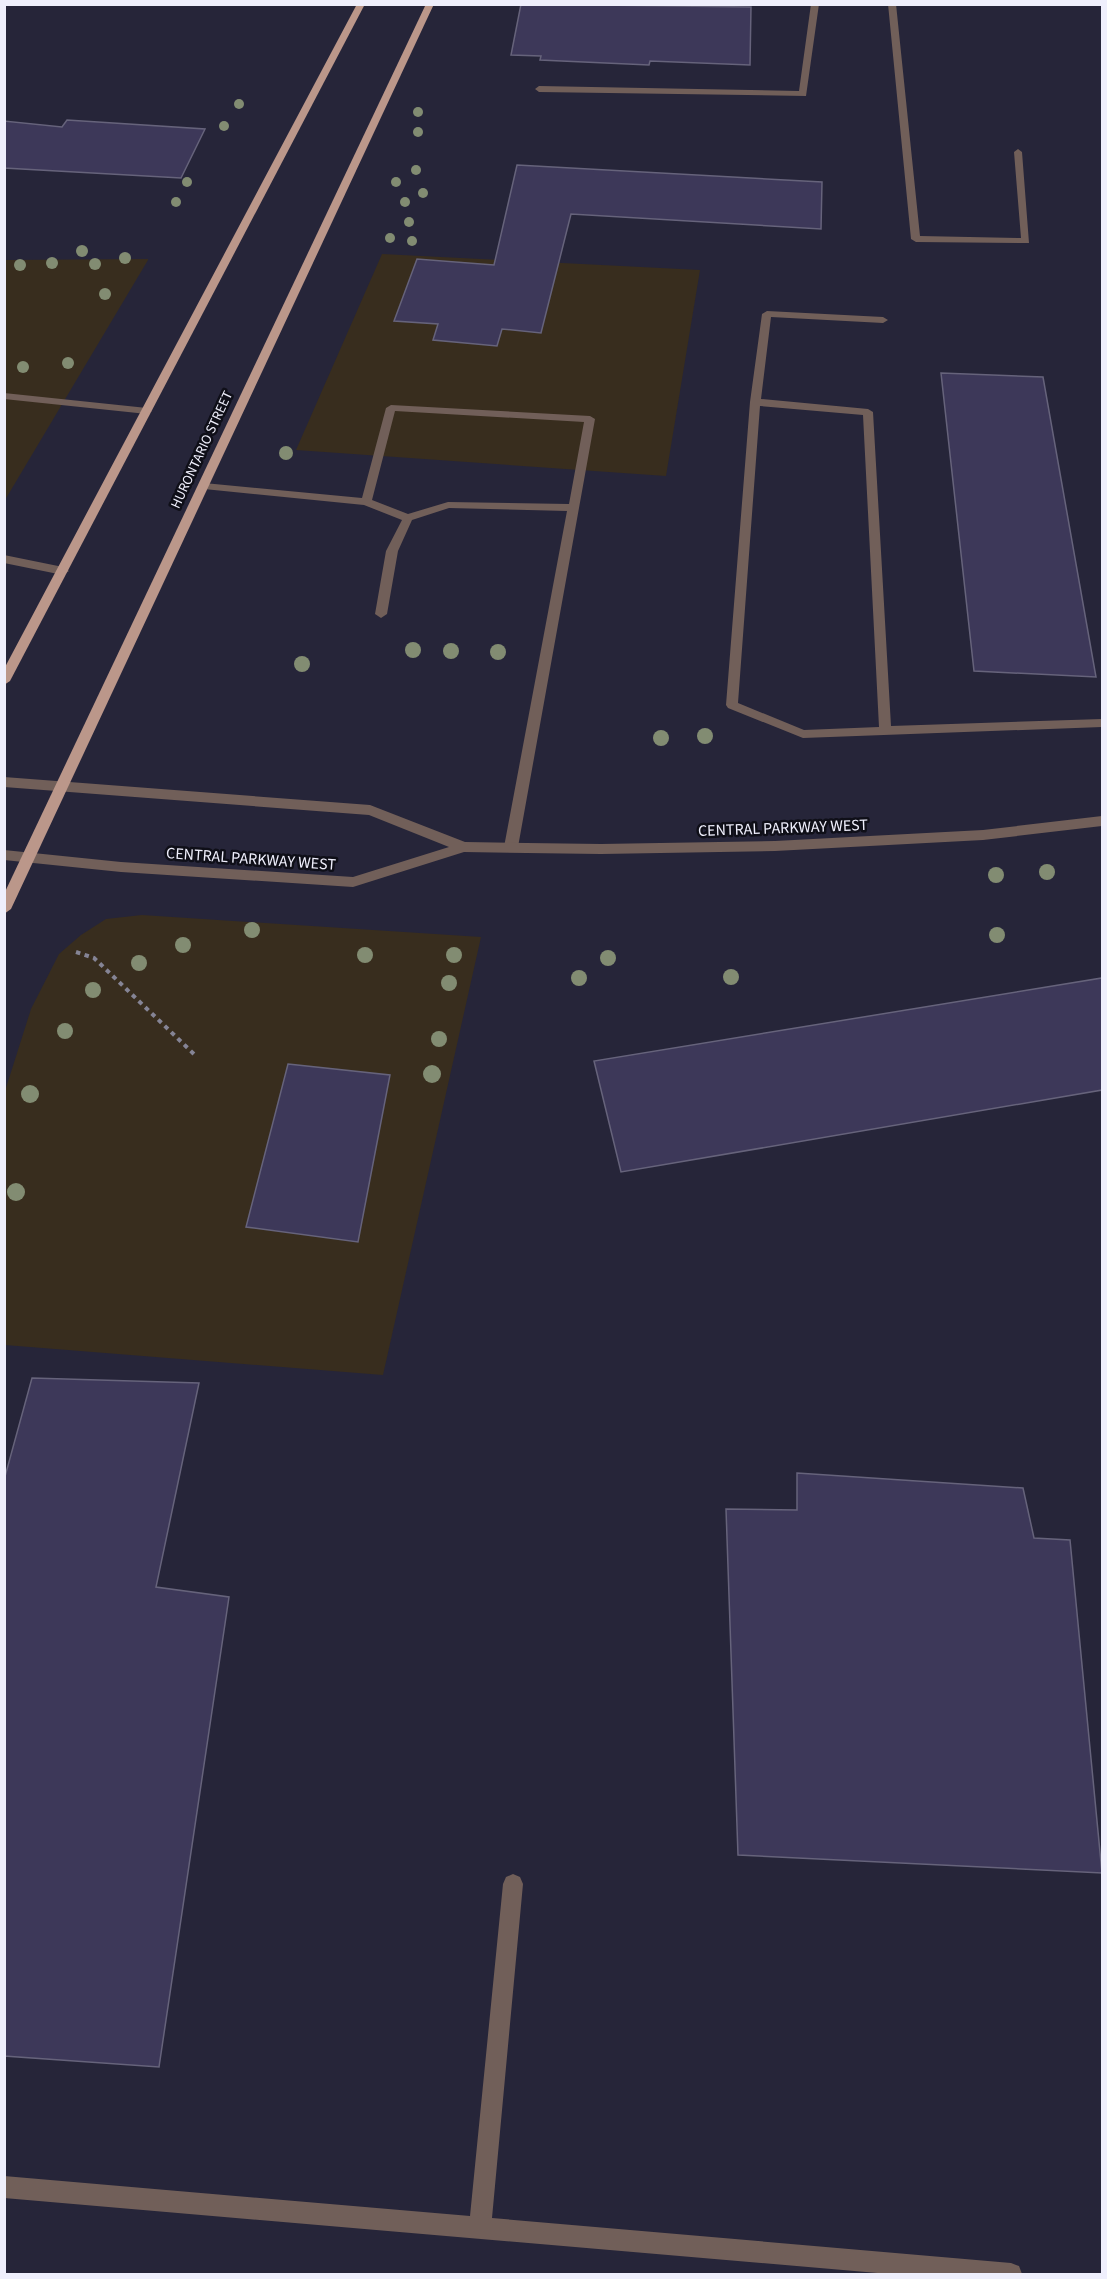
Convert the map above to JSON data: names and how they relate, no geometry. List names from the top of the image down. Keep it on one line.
{"streets":{"main road":["HURONTARIO STREET"],"street":["CENTRAL PARKWAY WEST"]},"crossings":[["HURONTARIO STREET","CENTRAL PARKWAY WEST"]]}
